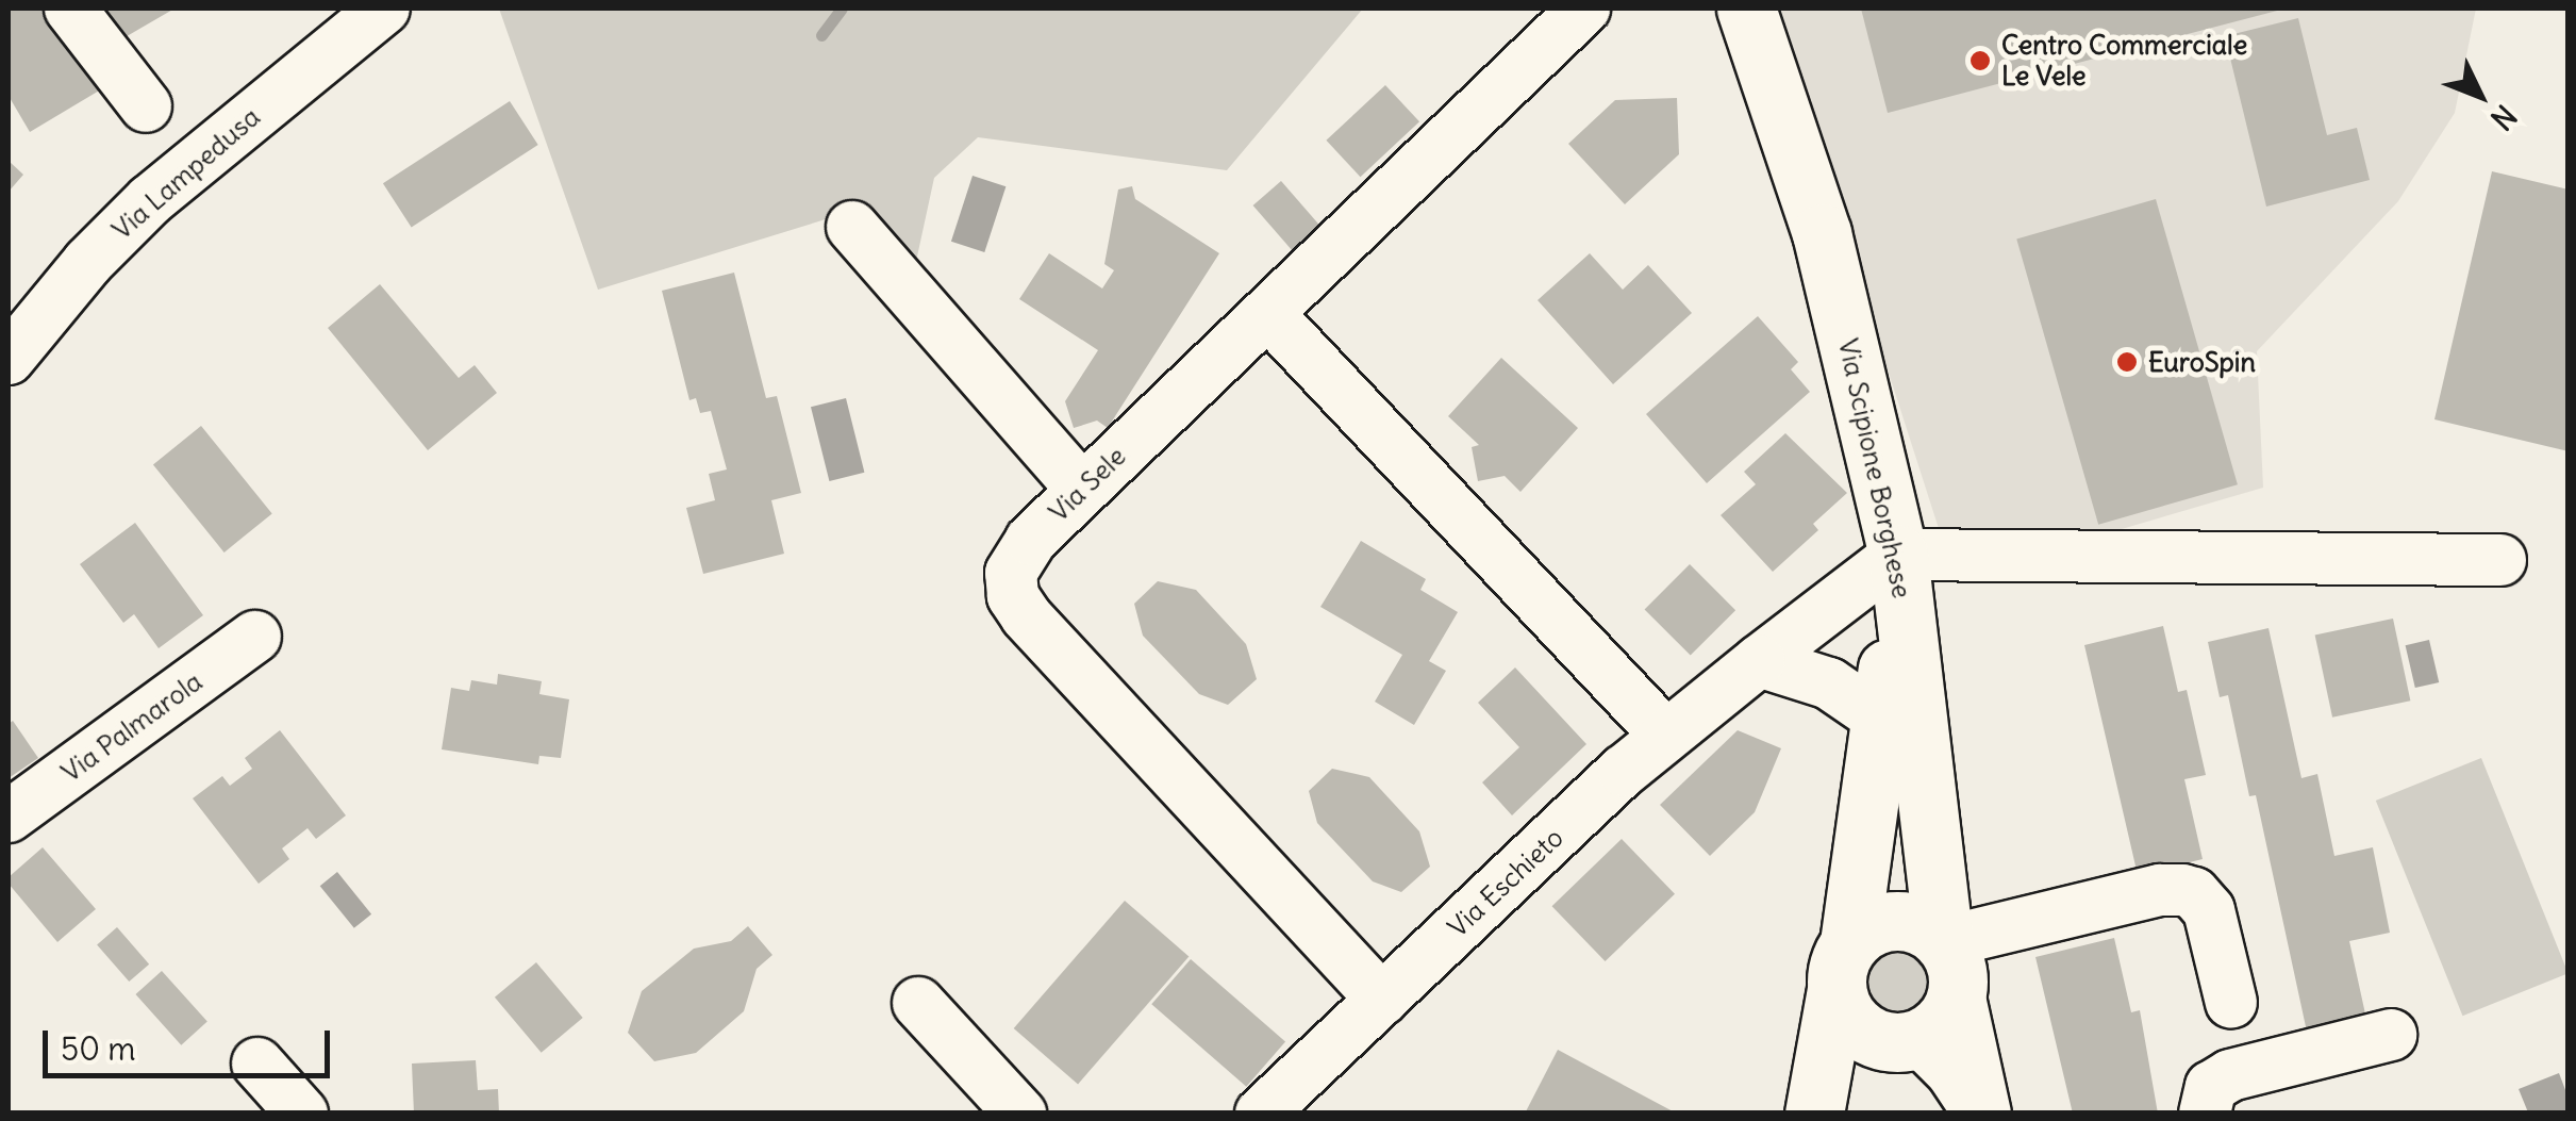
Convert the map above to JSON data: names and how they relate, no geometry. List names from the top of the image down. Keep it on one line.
{"streets":{"main road":["Via Scipione Borghese"],"street":["Via Lampedusa","Via Sele","Via Palmarola","Via Eschieto"]},"crossings":[["Via Scipione Borghese","Via Eschieto"],["Via Sele","Via Eschieto"]],"places":["Centro Commerciale Le Vele","EuroSpin"],"scale_bar":"50 m","north":"bottom right"}
